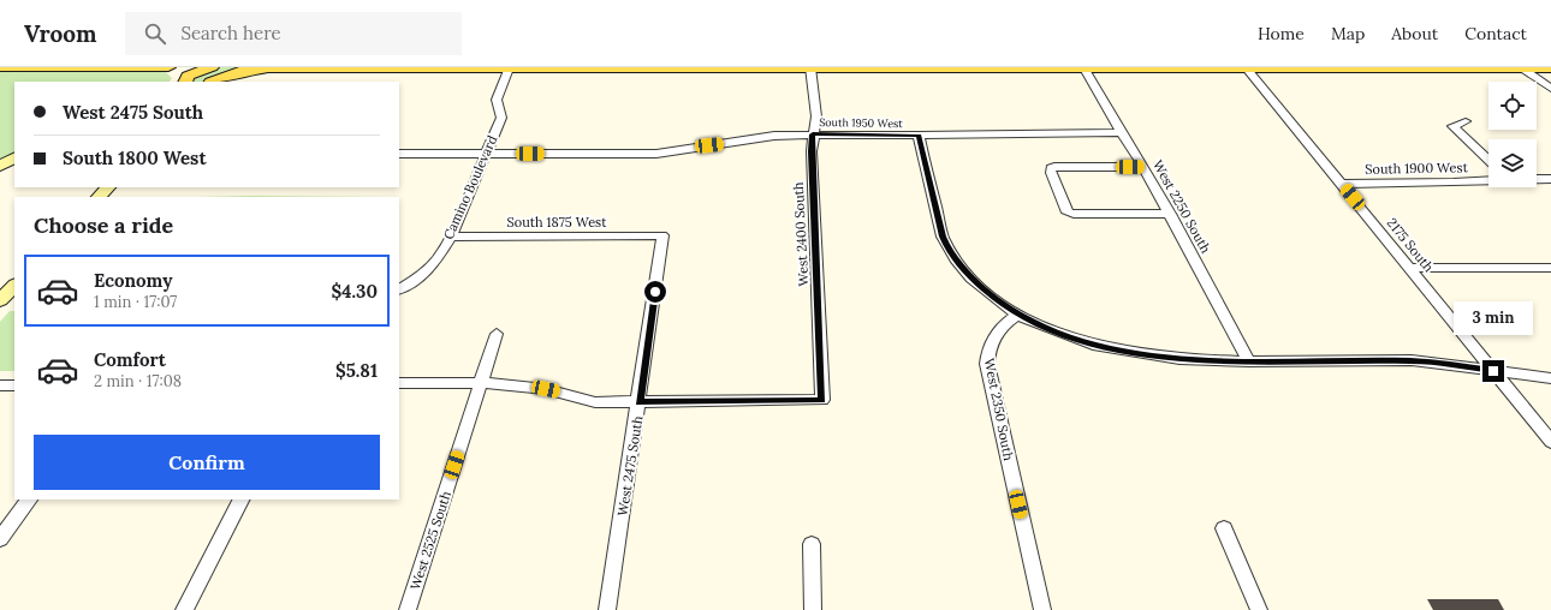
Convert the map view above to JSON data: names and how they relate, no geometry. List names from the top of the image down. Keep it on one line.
{"streets":{"street":["South 1950 West","South 1900 West","Camino Boulevard","West 2250 South","South 1875 West","West 2400 South","2175 South","West 2350 South","West 2475 South","West 2525 South"]},"crossings":[["South 1950 West","Camino Boulevard"],["South 1950 West","West 2250 South"],["South 1950 West","West 2400 South"],["South 1900 West","2175 South"],["Camino Boulevard","South 1875 West"],["South 1875 West","West 2475 South"],["West 2400 South","West 2475 South"]],"page":{"header":"Vroom","search":"Search here","nav":["Home","Map","About","Contact"],"banner":["West 2475 South","South 1800 West"],"heading":"Choose a ride","list":[{"name":"Economy","note":"1 min · 17:07","value":"$4.30"},{"name":"Comfort","note":"2 min · 17:08","value":"$5.81"}],"bubble":"3 min","buttons":"Confirm"}}
